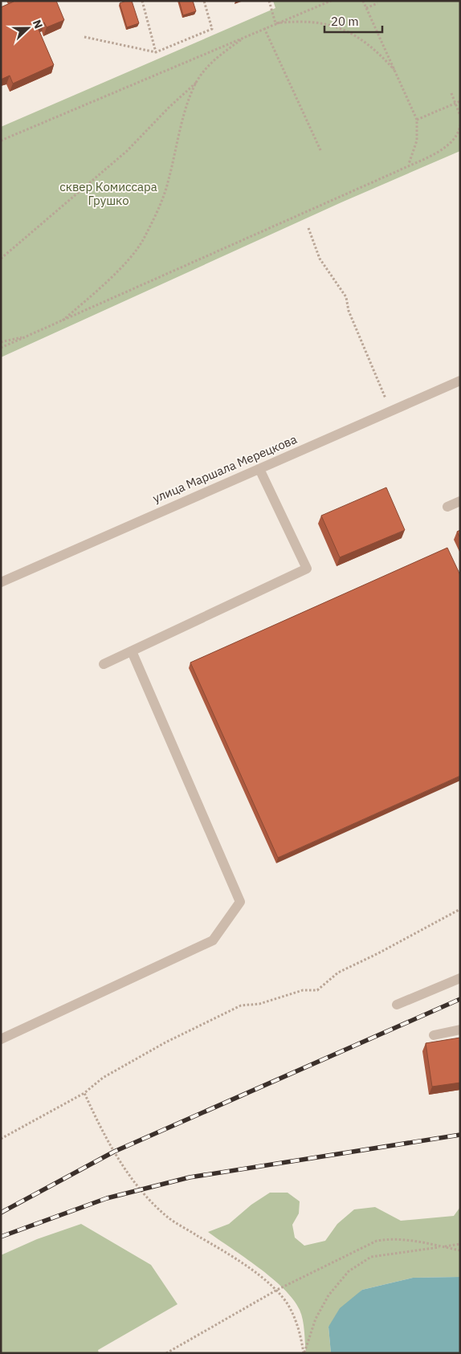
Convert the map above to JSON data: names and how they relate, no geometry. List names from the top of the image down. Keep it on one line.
{"streets":{"street":["улица Маршала Мерецкова"]},"parks":["сквер Комиссара Грушко"],"scale_bar":"20 m","north":"right"}
